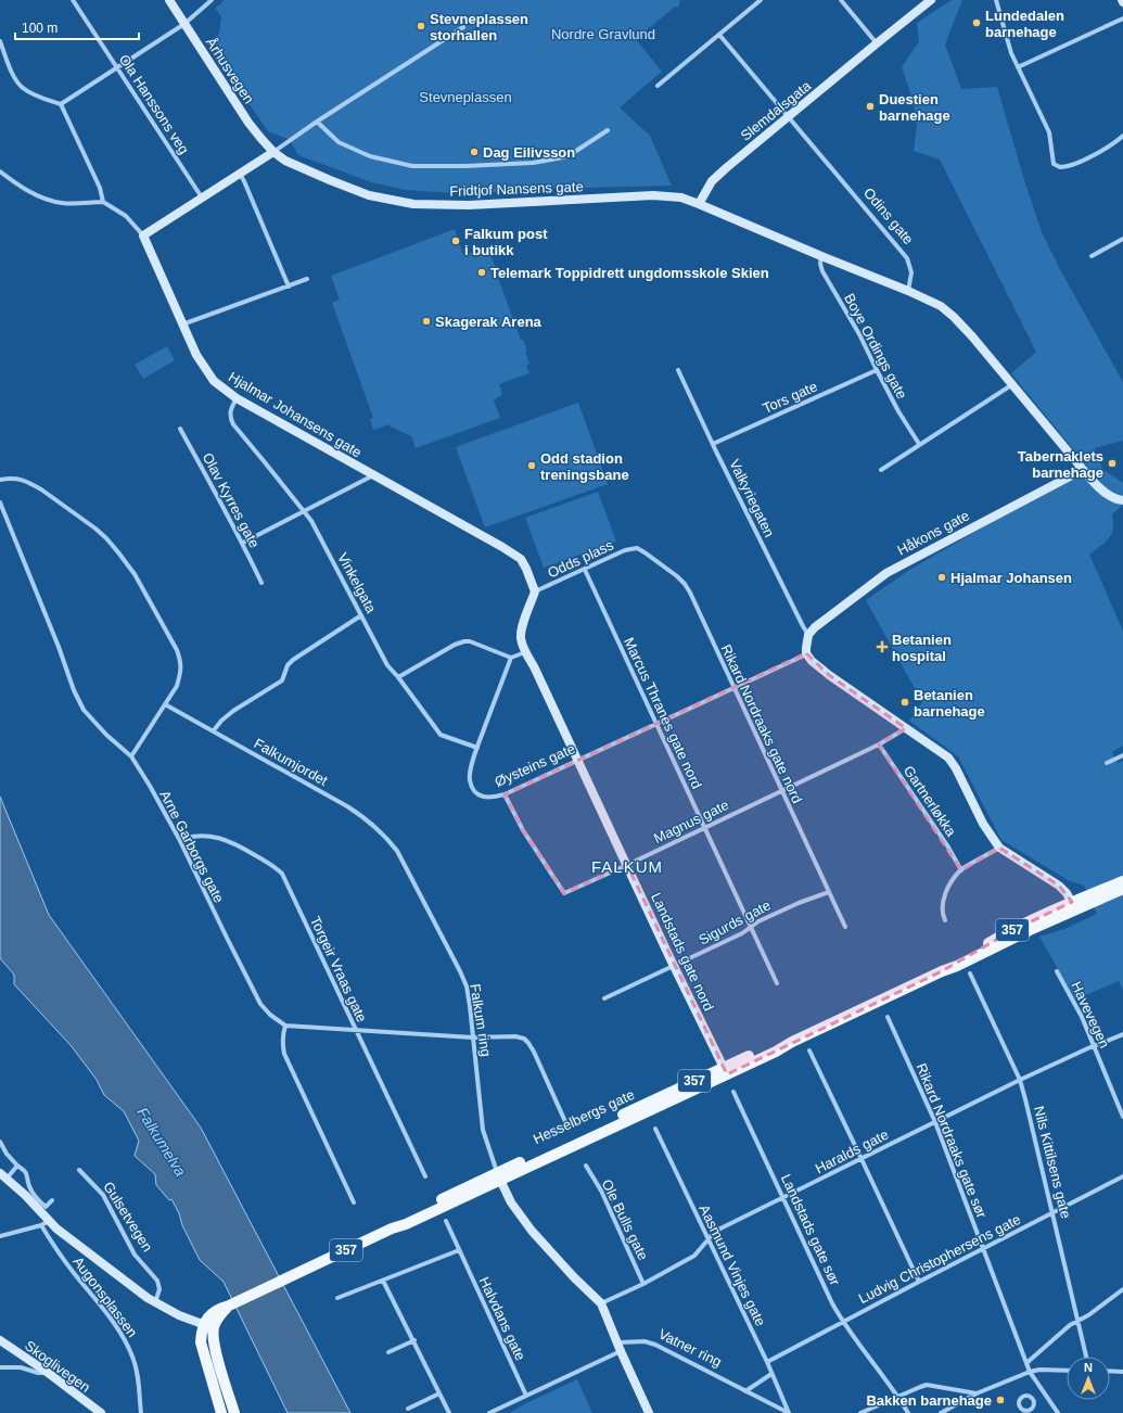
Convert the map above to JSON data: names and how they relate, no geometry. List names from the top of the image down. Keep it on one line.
{"streets":{"main road":["357","Hesselbergs gate"],"street":["Århusvegen","Ola Hanssons veg","Slemdalsgata","Fridtjof Nansens gate","Odins gate","Boye Ordings gate","Tors gate","Hjalmar Johansens gate","Valkyriegaten","Olav Kyrres gate","Håkons gate","Odds plass","Vinkelgata","Marcus Thranes gate nord","Rikard Nordraaks gate nord","Falkumjordet","Øysteins gate","Gartnerløkka","Magnus gate","Arne Garborgs gate","Sigurds gate","Landstads gate nord","Torgeir Vraas gate","Havevegen","Falkum ring","Rikard Nordraaks gate sør","Haralds gate","Nils Kittilsens gate","Gulsetvegen","Ole Bulls gate","Landstads gate sør","Ludvig Christophersens gate","Aasmund Vinjes gate","Augonsplassen","Halvdans gate","Vatner ring","Skoglivegen"]},"crossings":[["Århusvegen","Fridtjof Nansens gate"],["Slemdalsgata","Fridtjof Nansens gate"],["Slemdalsgata","Odins gate"],["Fridtjof Nansens gate","Odins gate"],["Fridtjof Nansens gate","Boye Ordings gate"],["Boye Ordings gate","Tors gate"],["Tors gate","Valkyriegaten"],["Hjalmar Johansens gate","Odds plass"],["Hjalmar Johansens gate","Vinkelgata"],["Valkyriegaten","Håkons gate"],["Odds plass","Marcus Thranes gate nord"],["Odds plass","Rikard Nordraaks gate nord"],["Vinkelgata","Øysteins gate"],["Marcus Thranes gate nord","Øysteins gate"],["Marcus Thranes gate nord","Magnus gate"],["Marcus Thranes gate nord","Sigurds gate"],["Rikard Nordraaks gate nord","Øysteins gate"],["Rikard Nordraaks gate nord","Magnus gate"],["Rikard Nordraaks gate nord","Sigurds gate"],["Falkumjordet","Falkum ring"],["Øysteins gate","Magnus gate"],["Øysteins gate","Landstads gate nord"],["Gartnerløkka","Magnus gate"],["Magnus gate","Landstads gate nord"],["Arne Garborgs gate","Torgeir Vraas gate"],["Sigurds gate","Landstads gate nord"],["Landstads gate nord","Hesselbergs gate"],["Havevegen","Haralds gate"],["Falkum ring","Hesselbergs gate"],["Rikard Nordraaks gate sør","Haralds gate"],["Rikard Nordraaks gate sør","Ludvig Christophersens gate"],["Haralds gate","Nils Kittilsens gate"],["Haralds gate","Ole Bulls gate"],["Haralds gate","Landstads gate sør"],["Haralds gate","Aasmund Vinjes gate"],["Nils Kittilsens gate","Ludvig Christophersens gate"],["Landstads gate sør","Ludvig Christophersens gate"],["Ludvig Christophersens gate","Aasmund Vinjes gate"],["Aasmund Vinjes gate","Vatner ring"]],"districts":["FALKUM"],"water":["Falkumelva"],"parks":["Nordre Gravlund","Stevneplassen"],"places":{"other":["Lundedalen barnehage","Stevneplassen storhallen","Duestien barnehage","Dag Eilivsson","Falkum post i butikk","Telemark Toppidrett ungdomsskole Skien","Skagerak Arena","Tabernaklets barnehage","Odd stadion treningsbane","Hjalmar Johansen","Betanien barnehage","Bakken barnehage"],"health":["Betanien hospital"]},"scale_bar":"100 m","north":"top"}
